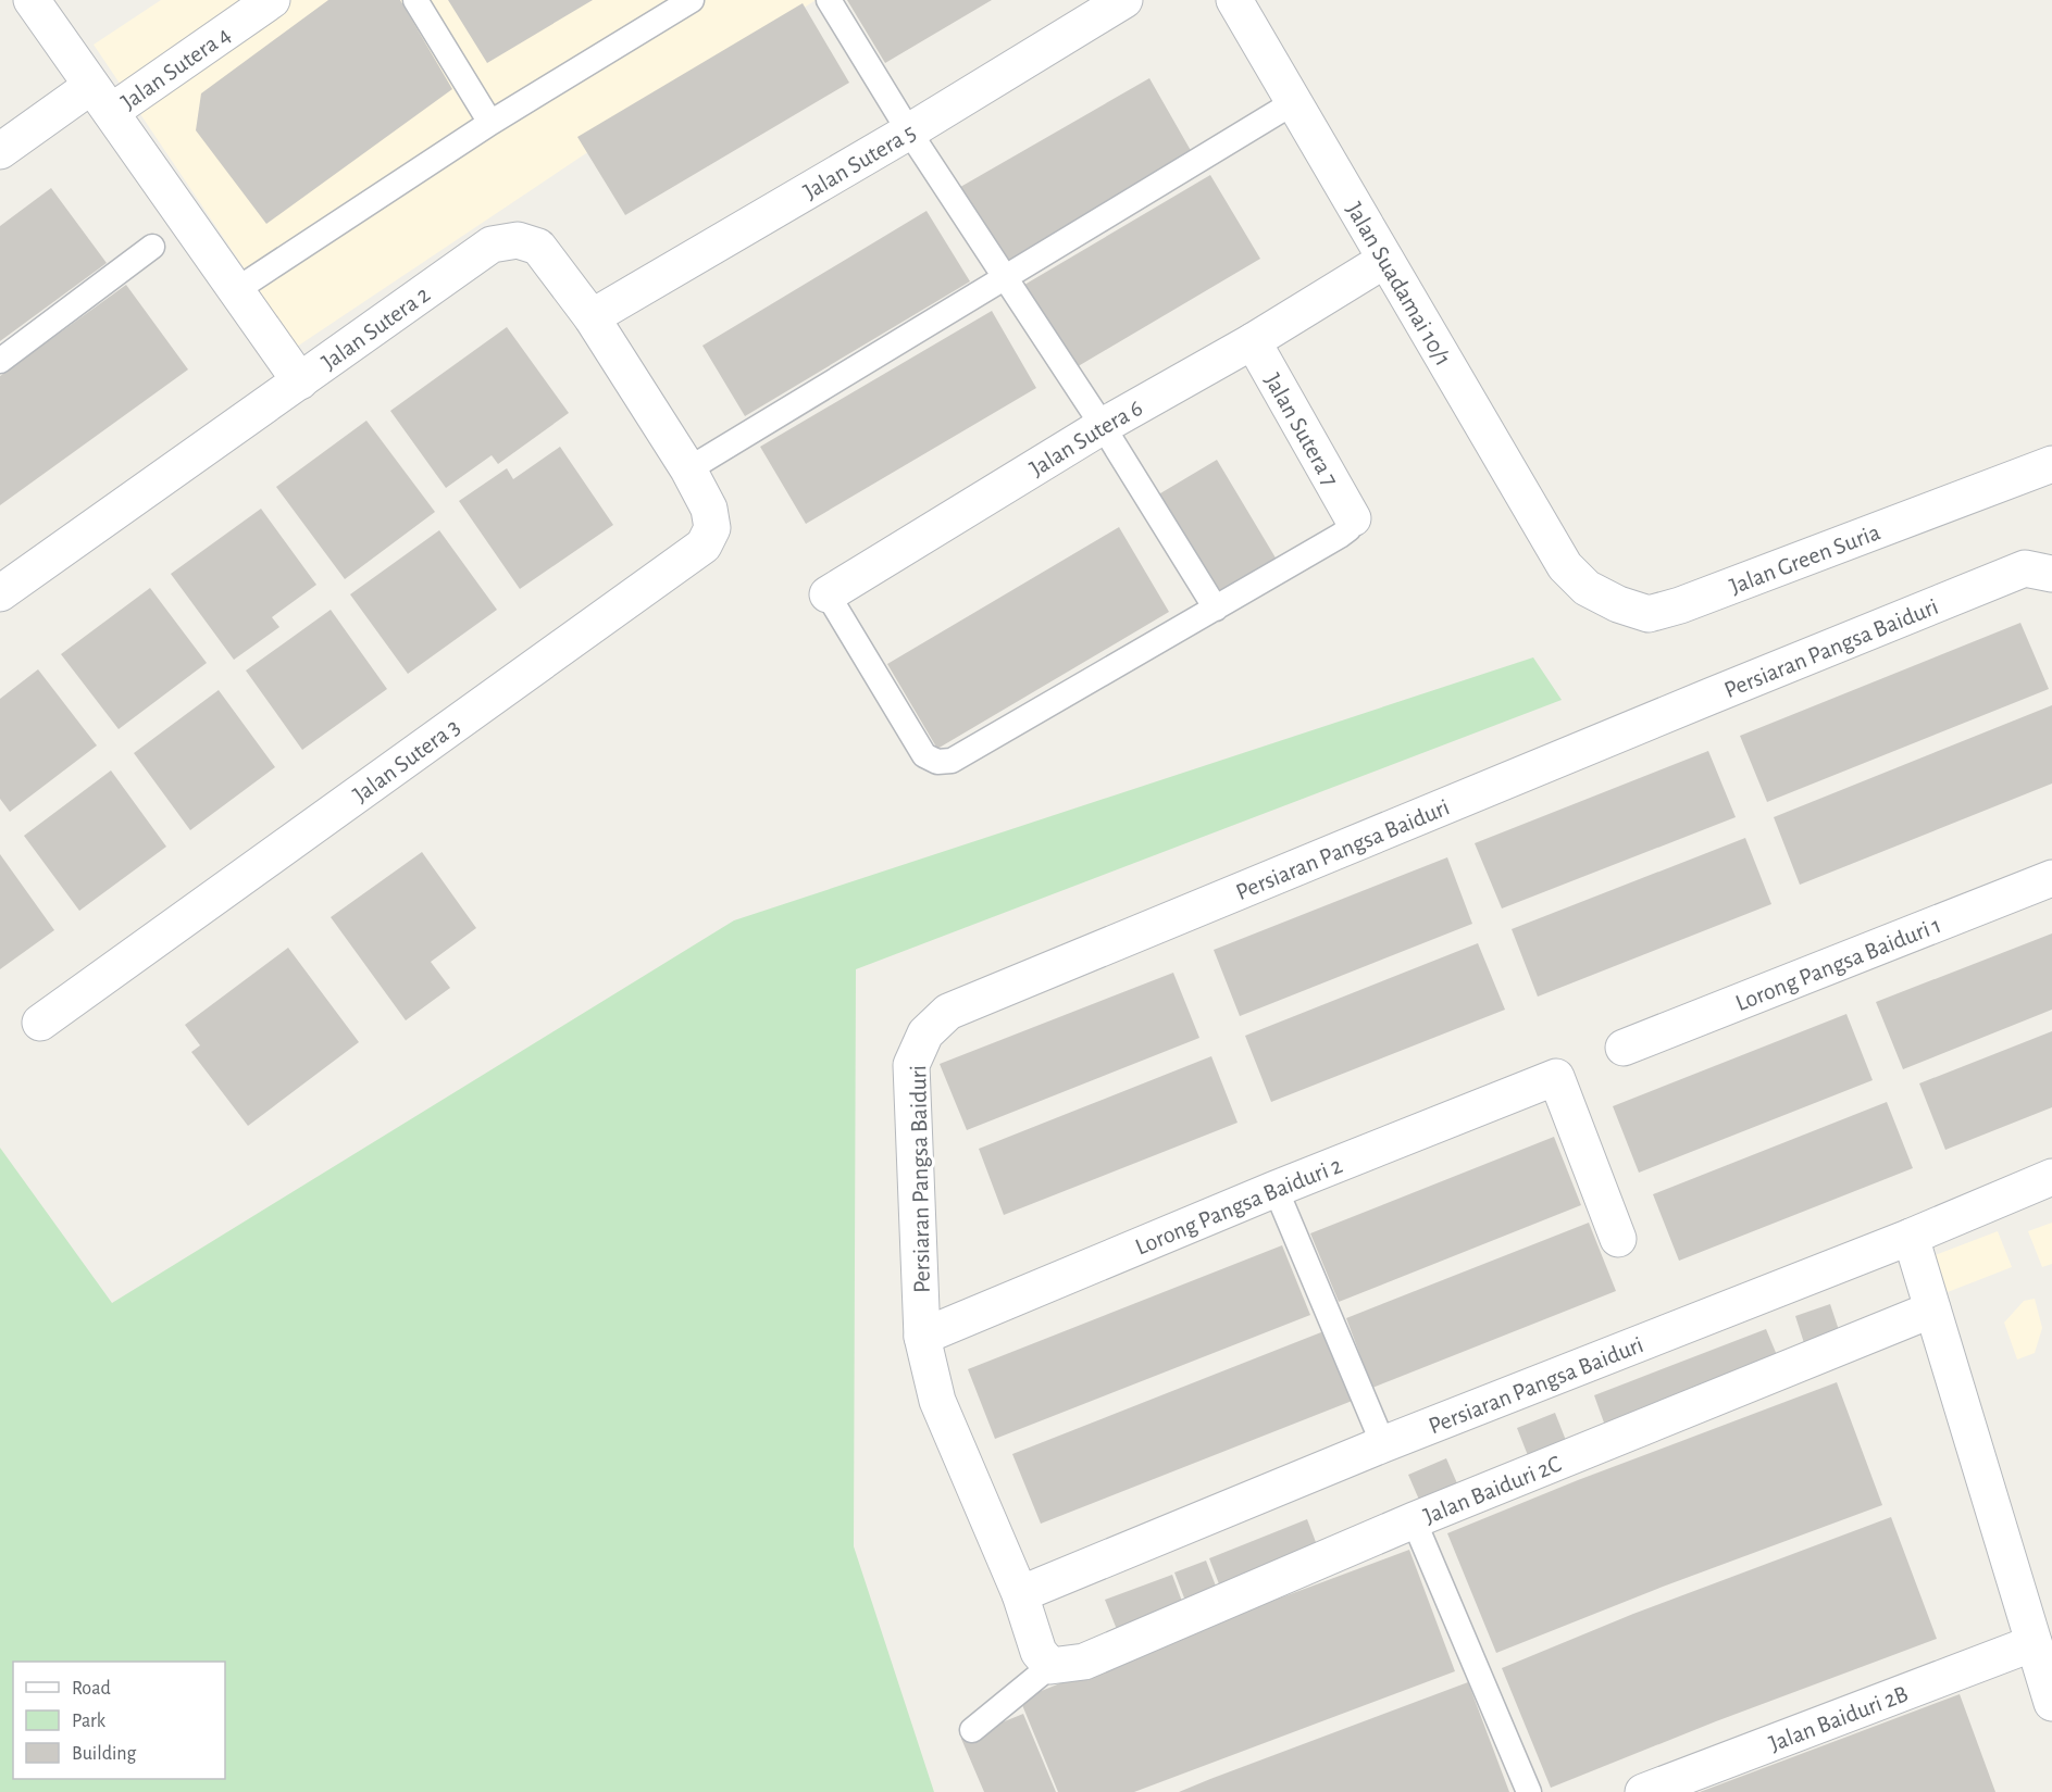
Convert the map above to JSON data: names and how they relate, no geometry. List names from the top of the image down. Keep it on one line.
{"streets":{"street":["Jalan Sutera 4","Jalan Sutera 5","Jalan Suadamai 10/1","Jalan Sutera 2","Jalan Sutera 7","Jalan Sutera 6","Jalan Green Suria","Persiaran Pangsa Baiduri","Jalan Sutera 3","Lorong Pangsa Baiduri 1","Lorong Pangsa Baiduri 2","Jalan Baiduri 2C","Jalan Baiduri 2B"]},"crossings":[["Jalan Sutera 5","Jalan Sutera 2"],["Jalan Suadamai 10/1","Jalan Sutera 6"],["Jalan Suadamai 10/1","Jalan Green Suria"],["Jalan Sutera 2","Jalan Sutera 3"],["Jalan Sutera 7","Jalan Sutera 6"],["Persiaran Pangsa Baiduri","Lorong Pangsa Baiduri 2"],["Persiaran Pangsa Baiduri","Jalan Baiduri 2C"]],"legend":["Road","Park","Building"]}
